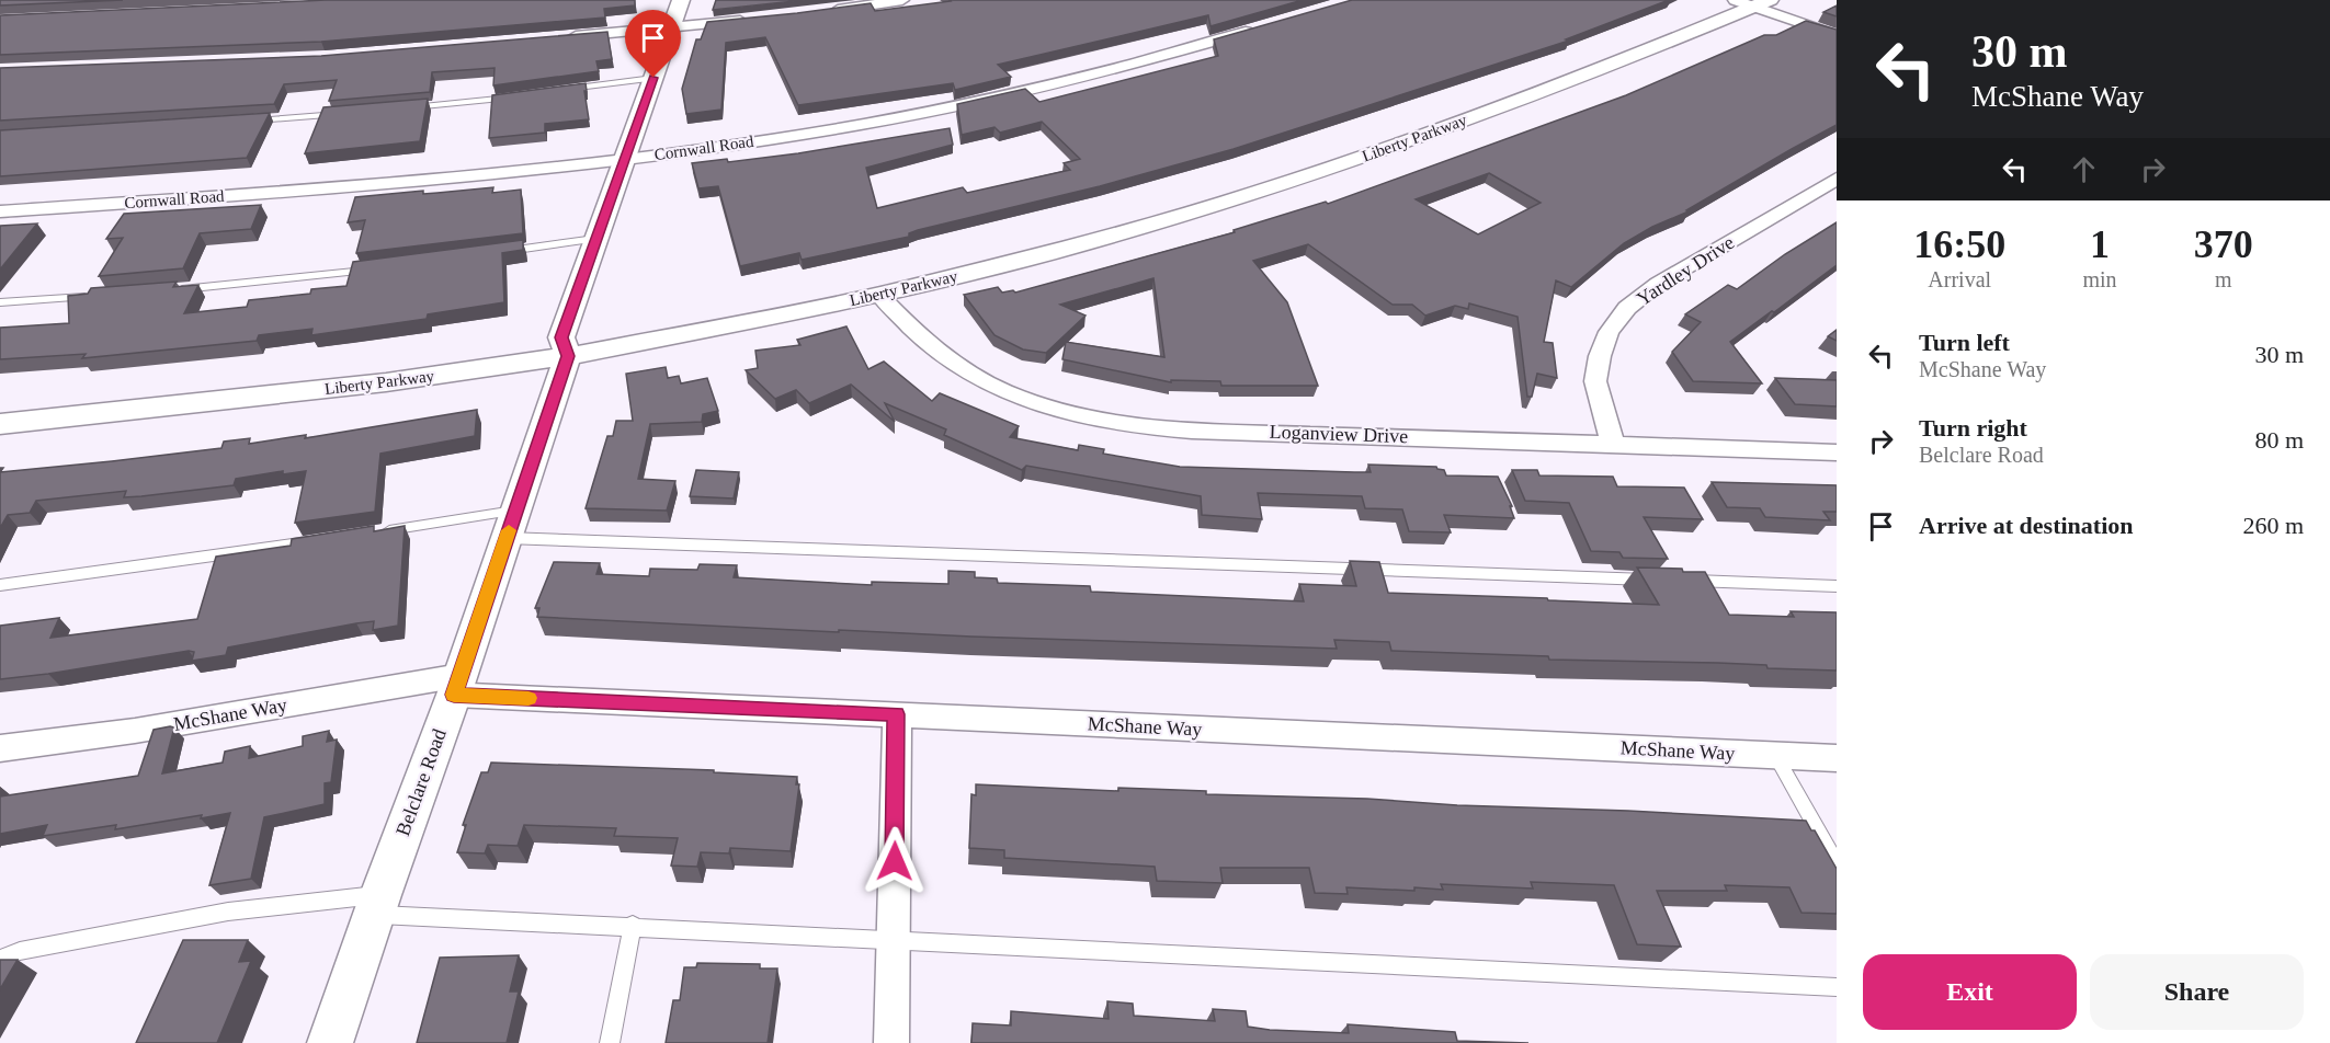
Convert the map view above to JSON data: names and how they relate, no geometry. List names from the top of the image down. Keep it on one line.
{"streets":{"street":["Liberty Parkway","Cornwall Road","Yardley Drive","Loganview Drive","McShane Way","Belclare Road"]},"crossings":[["Liberty Parkway","Loganview Drive"],["Liberty Parkway","Belclare Road"],["Cornwall Road","Belclare Road"],["Yardley Drive","Loganview Drive"],["McShane Way","Belclare Road"]],"page":{"turn":["30 m","McShane Way"],"eta":["16:50","Arrival","1","min","370","m"],"list":[{"name":"Turn left","note":"McShane Way","value":"30 m"},{"name":"Turn right","note":"Belclare Road","value":"80 m"},{"name":"Arrive at destination","value":"260 m"}],"buttons":["Exit","Share"]}}
